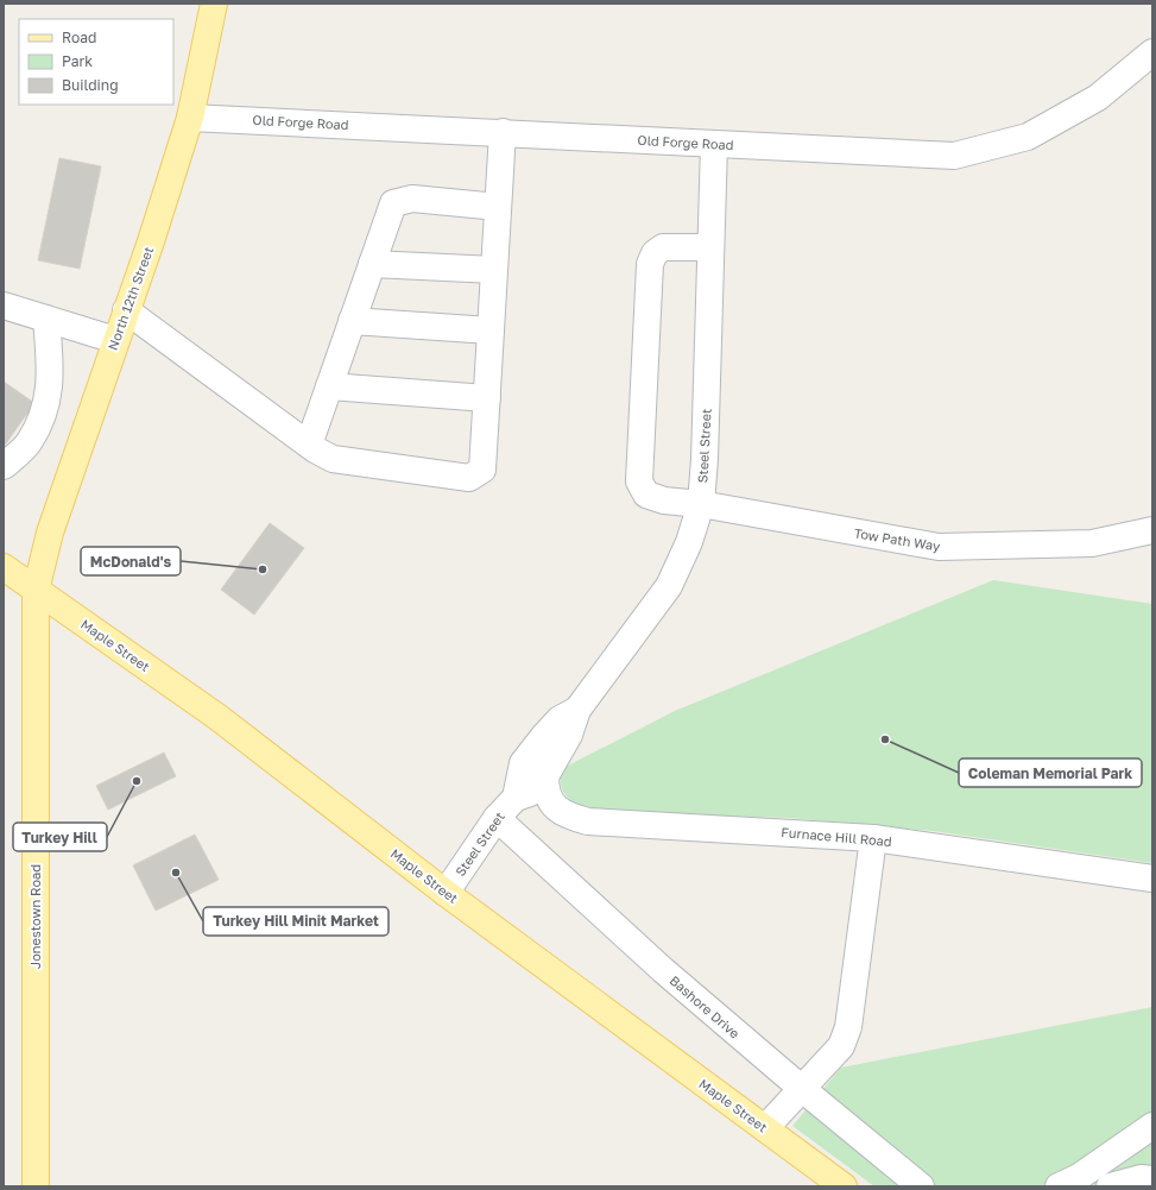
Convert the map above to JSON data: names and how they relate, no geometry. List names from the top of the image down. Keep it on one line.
{"streets":{"main road":["North 12th Street","Maple Street","Jonestown Road"],"street":["Old Forge Road","Steel Street","Tow Path Way","Furnace Hill Road","Bashore Drive"]},"crossings":[["Old Forge Road","North 12th Street"],["Old Forge Road","Steel Street"],["North 12th Street","Maple Street"],["North 12th Street","Jonestown Road"],["Steel Street","Tow Path Way"],["Steel Street","Maple Street"],["Steel Street","Furnace Hill Road"],["Steel Street","Bashore Drive"],["Maple Street","Jonestown Road"]],"places":["McDonald's","Coleman Memorial Park","Turkey Hill","Turkey Hill Minit Market"],"legend":["Road","Park","Building"]}
